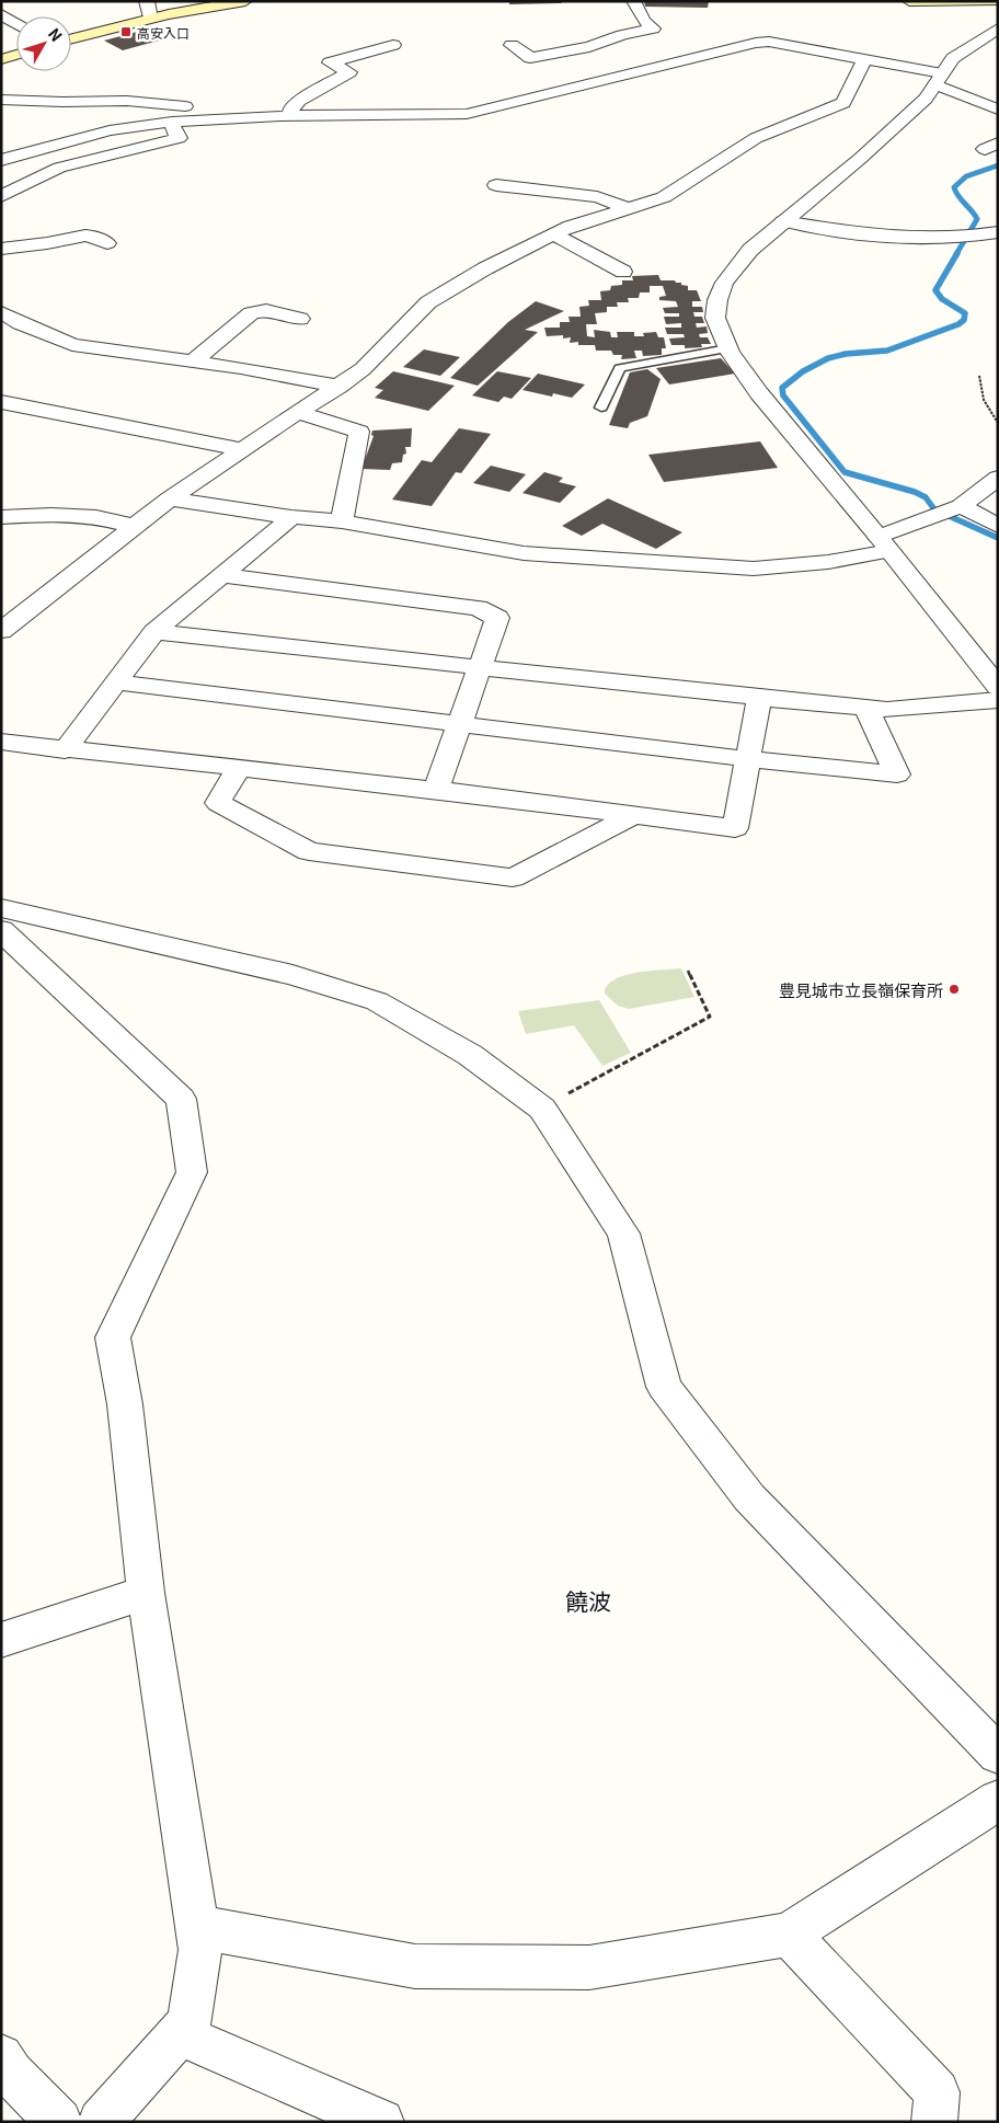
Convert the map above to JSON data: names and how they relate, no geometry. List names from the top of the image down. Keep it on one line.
{"districts":["饒波"],"places":{"transit":["高安入口"],"other":["豊見城市立長嶺保育所"]},"north":"top right"}
